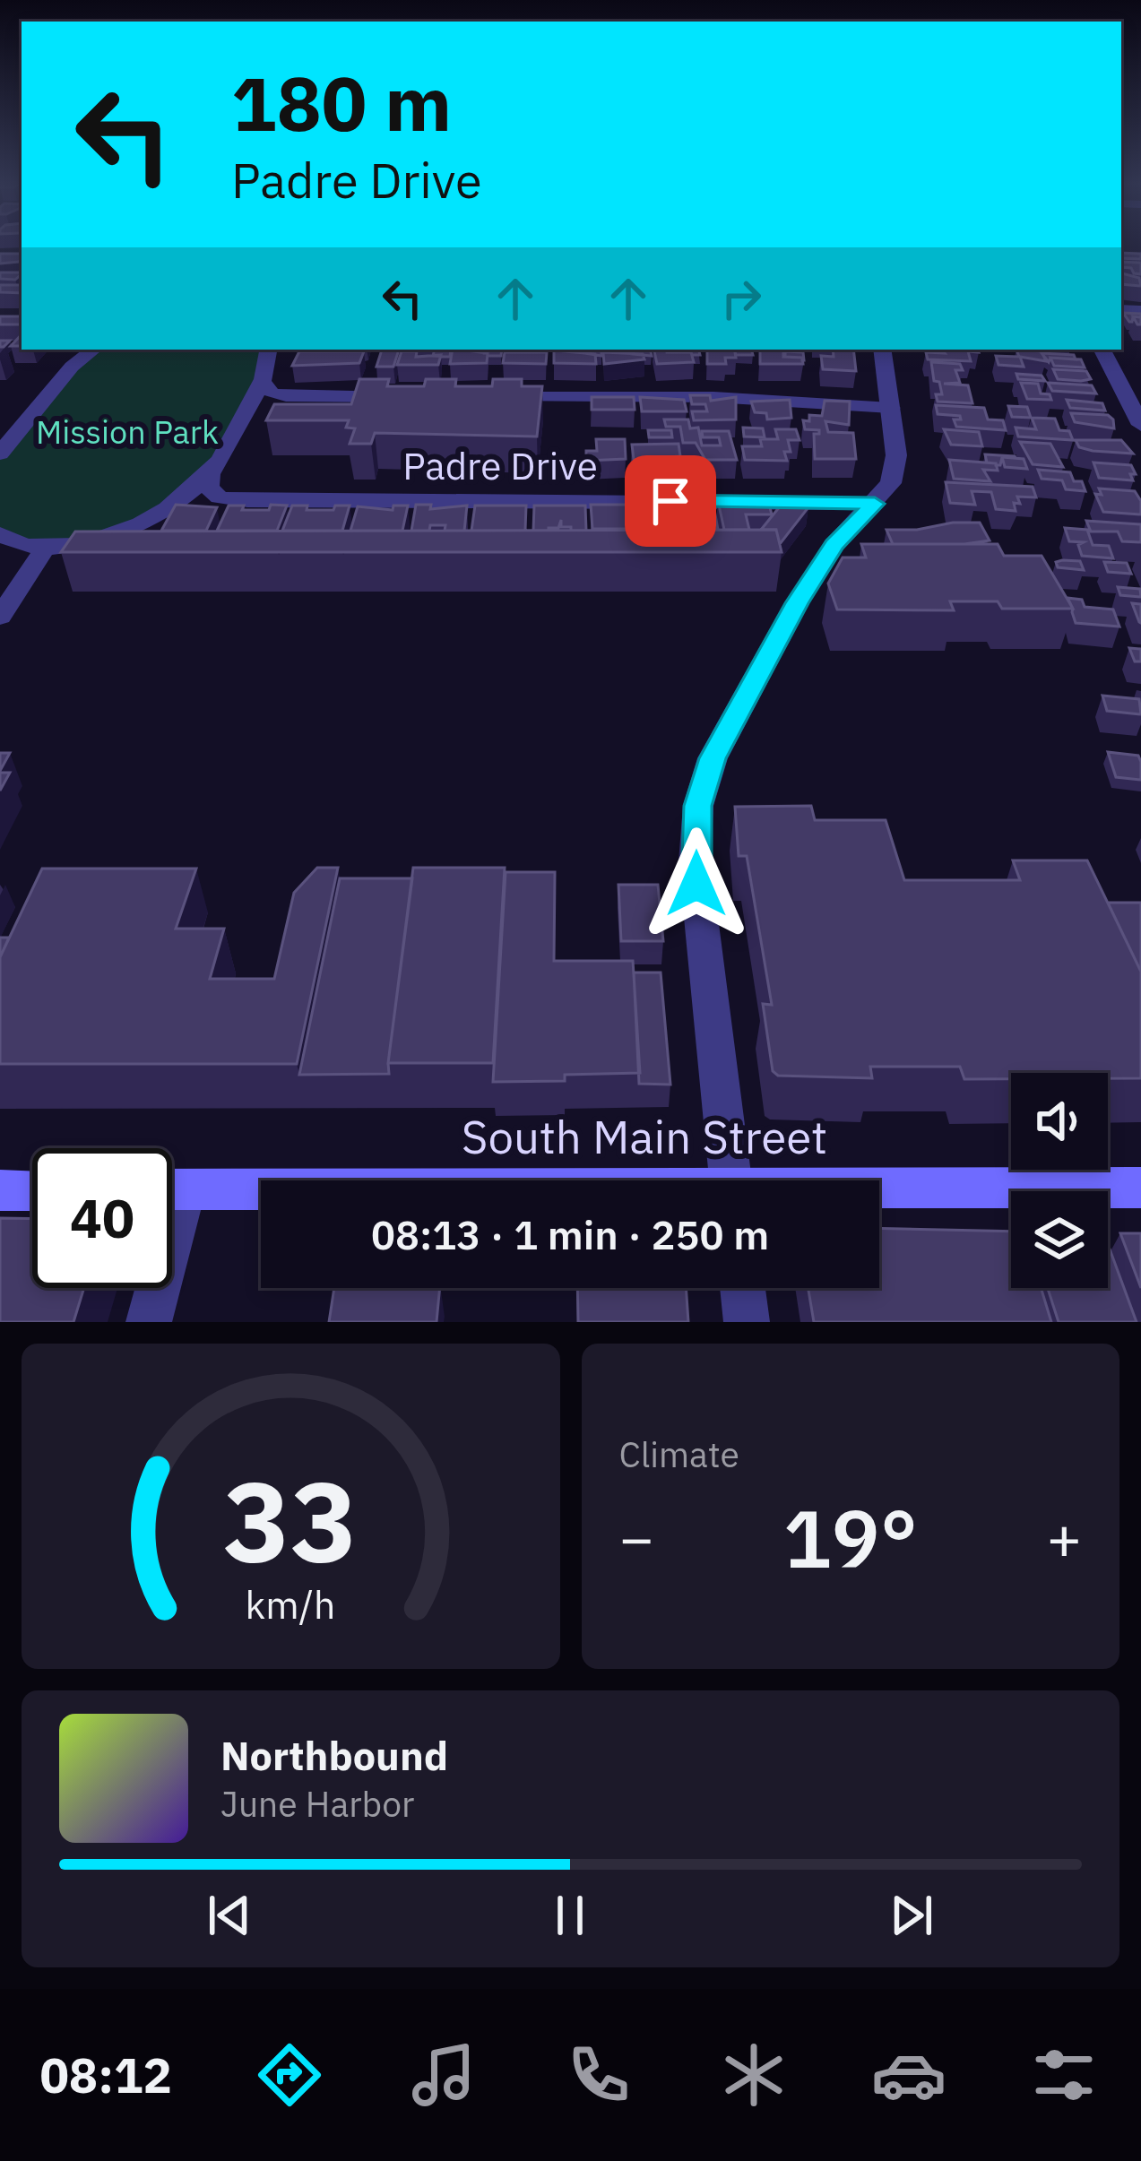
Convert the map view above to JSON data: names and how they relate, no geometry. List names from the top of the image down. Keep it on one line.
{"streets":{"main road":["South Main Street"],"street":["Padre Drive"]},"parks":["Mission Park"],"page":{"turn":["180 m","Padre Drive"],"limit":"40","trip":"08:13 · 1 min · 250 m","tile":"Climate","heat":["−","19°","+"],"song":["Northbound","June Harbor"],"tabs":"08:12","gauge":["33","km/h"]}}
